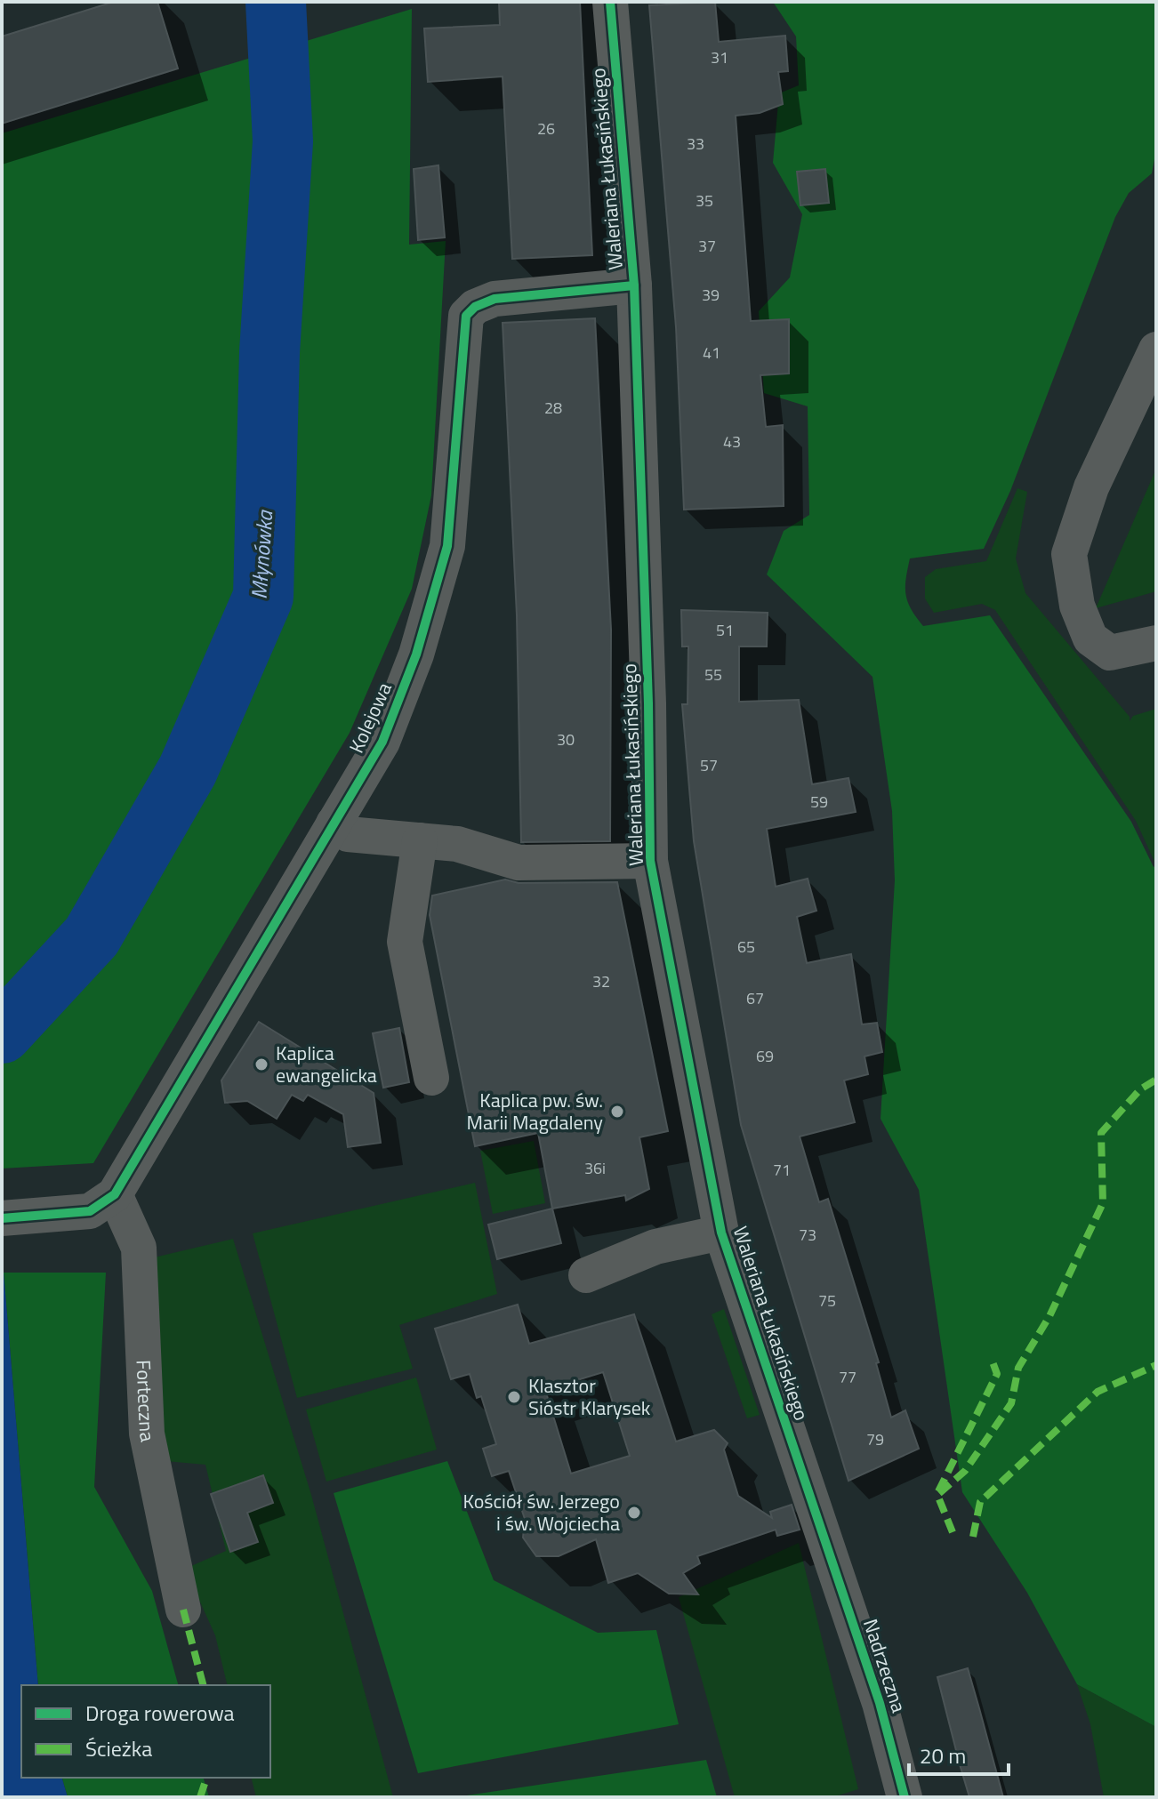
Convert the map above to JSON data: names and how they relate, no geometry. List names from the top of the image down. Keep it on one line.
{"streets":{"street":["Waleriana Łukasińskiego","Kolejowa","Forteczna","Nadrzeczna"]},"crossings":[["Waleriana Łukasińskiego","Kolejowa"],["Waleriana Łukasińskiego","Nadrzeczna"],["Kolejowa","Forteczna"]],"water":["Młynówka"],"places":["Kaplica ewangelicka","Kaplica pw. św. Marii Magdaleny","Klasztor Sióstr Klarysek","Kościół św. Jerzego i św. Wojciecha"],"house_numbers":["31","26","33","35","37","39","41","28","43","51","55","30","57","59","65","32","67","69","36i","71","73","75","77","79"],"legend":["Droga rowerowa","Ścieżka"],"scale_bar":"20 m"}
